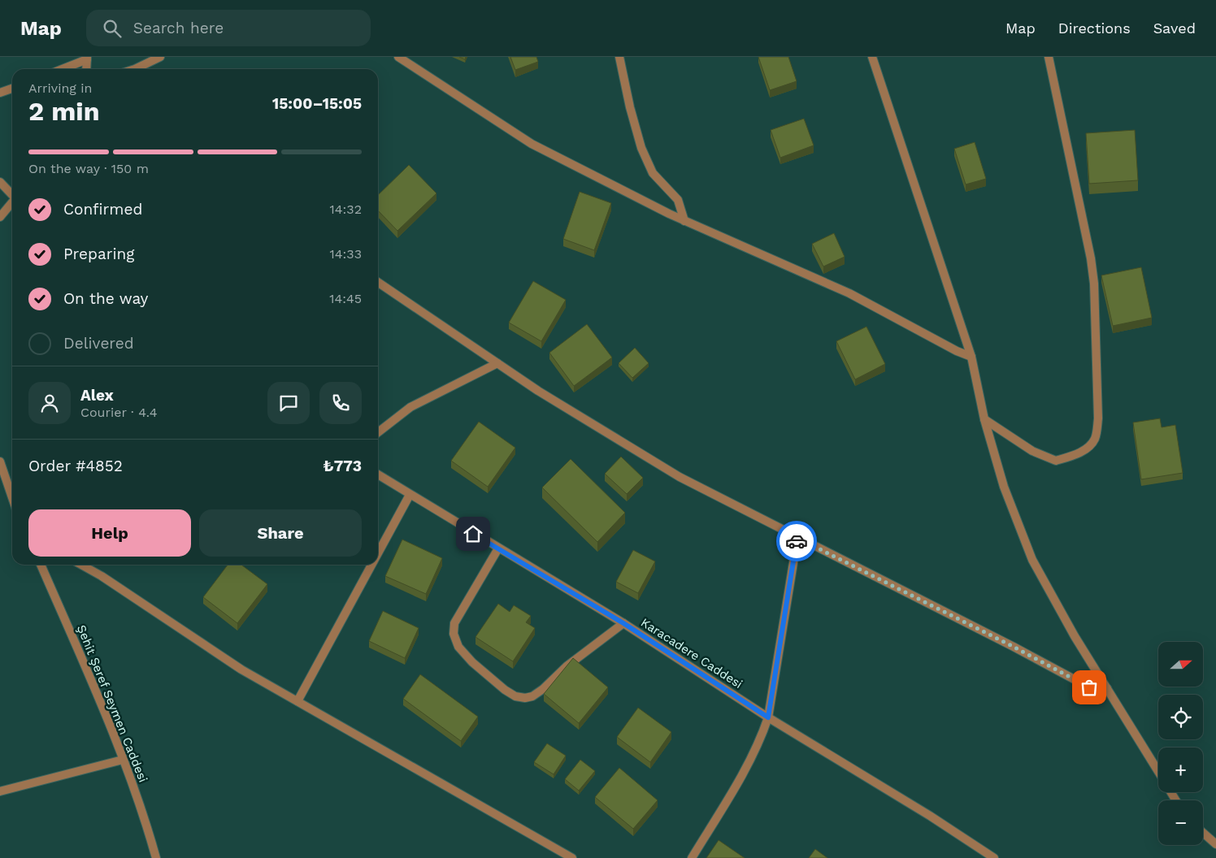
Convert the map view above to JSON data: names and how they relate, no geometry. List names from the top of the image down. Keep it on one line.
{"streets":{"street":["Karacadere Caddesi","Şehit Şeref Seymen Caddesi"]},"north":"right","page":{"header":"Map","search":"Search here","nav":["Map","Directions","Saved"],"heading":["2 min","Arriving in","15:00–15:05"],"panel":["Alex","Courier · 4.4","Order #4852","₺773"],"bar":"On the way · 150 m","list":[["Confirmed","14:32"],["Preparing","14:33"],["On the way","14:45"],"Delivered"],"buttons":["Help","Share"],"map_buttons":["+","−"]}}
